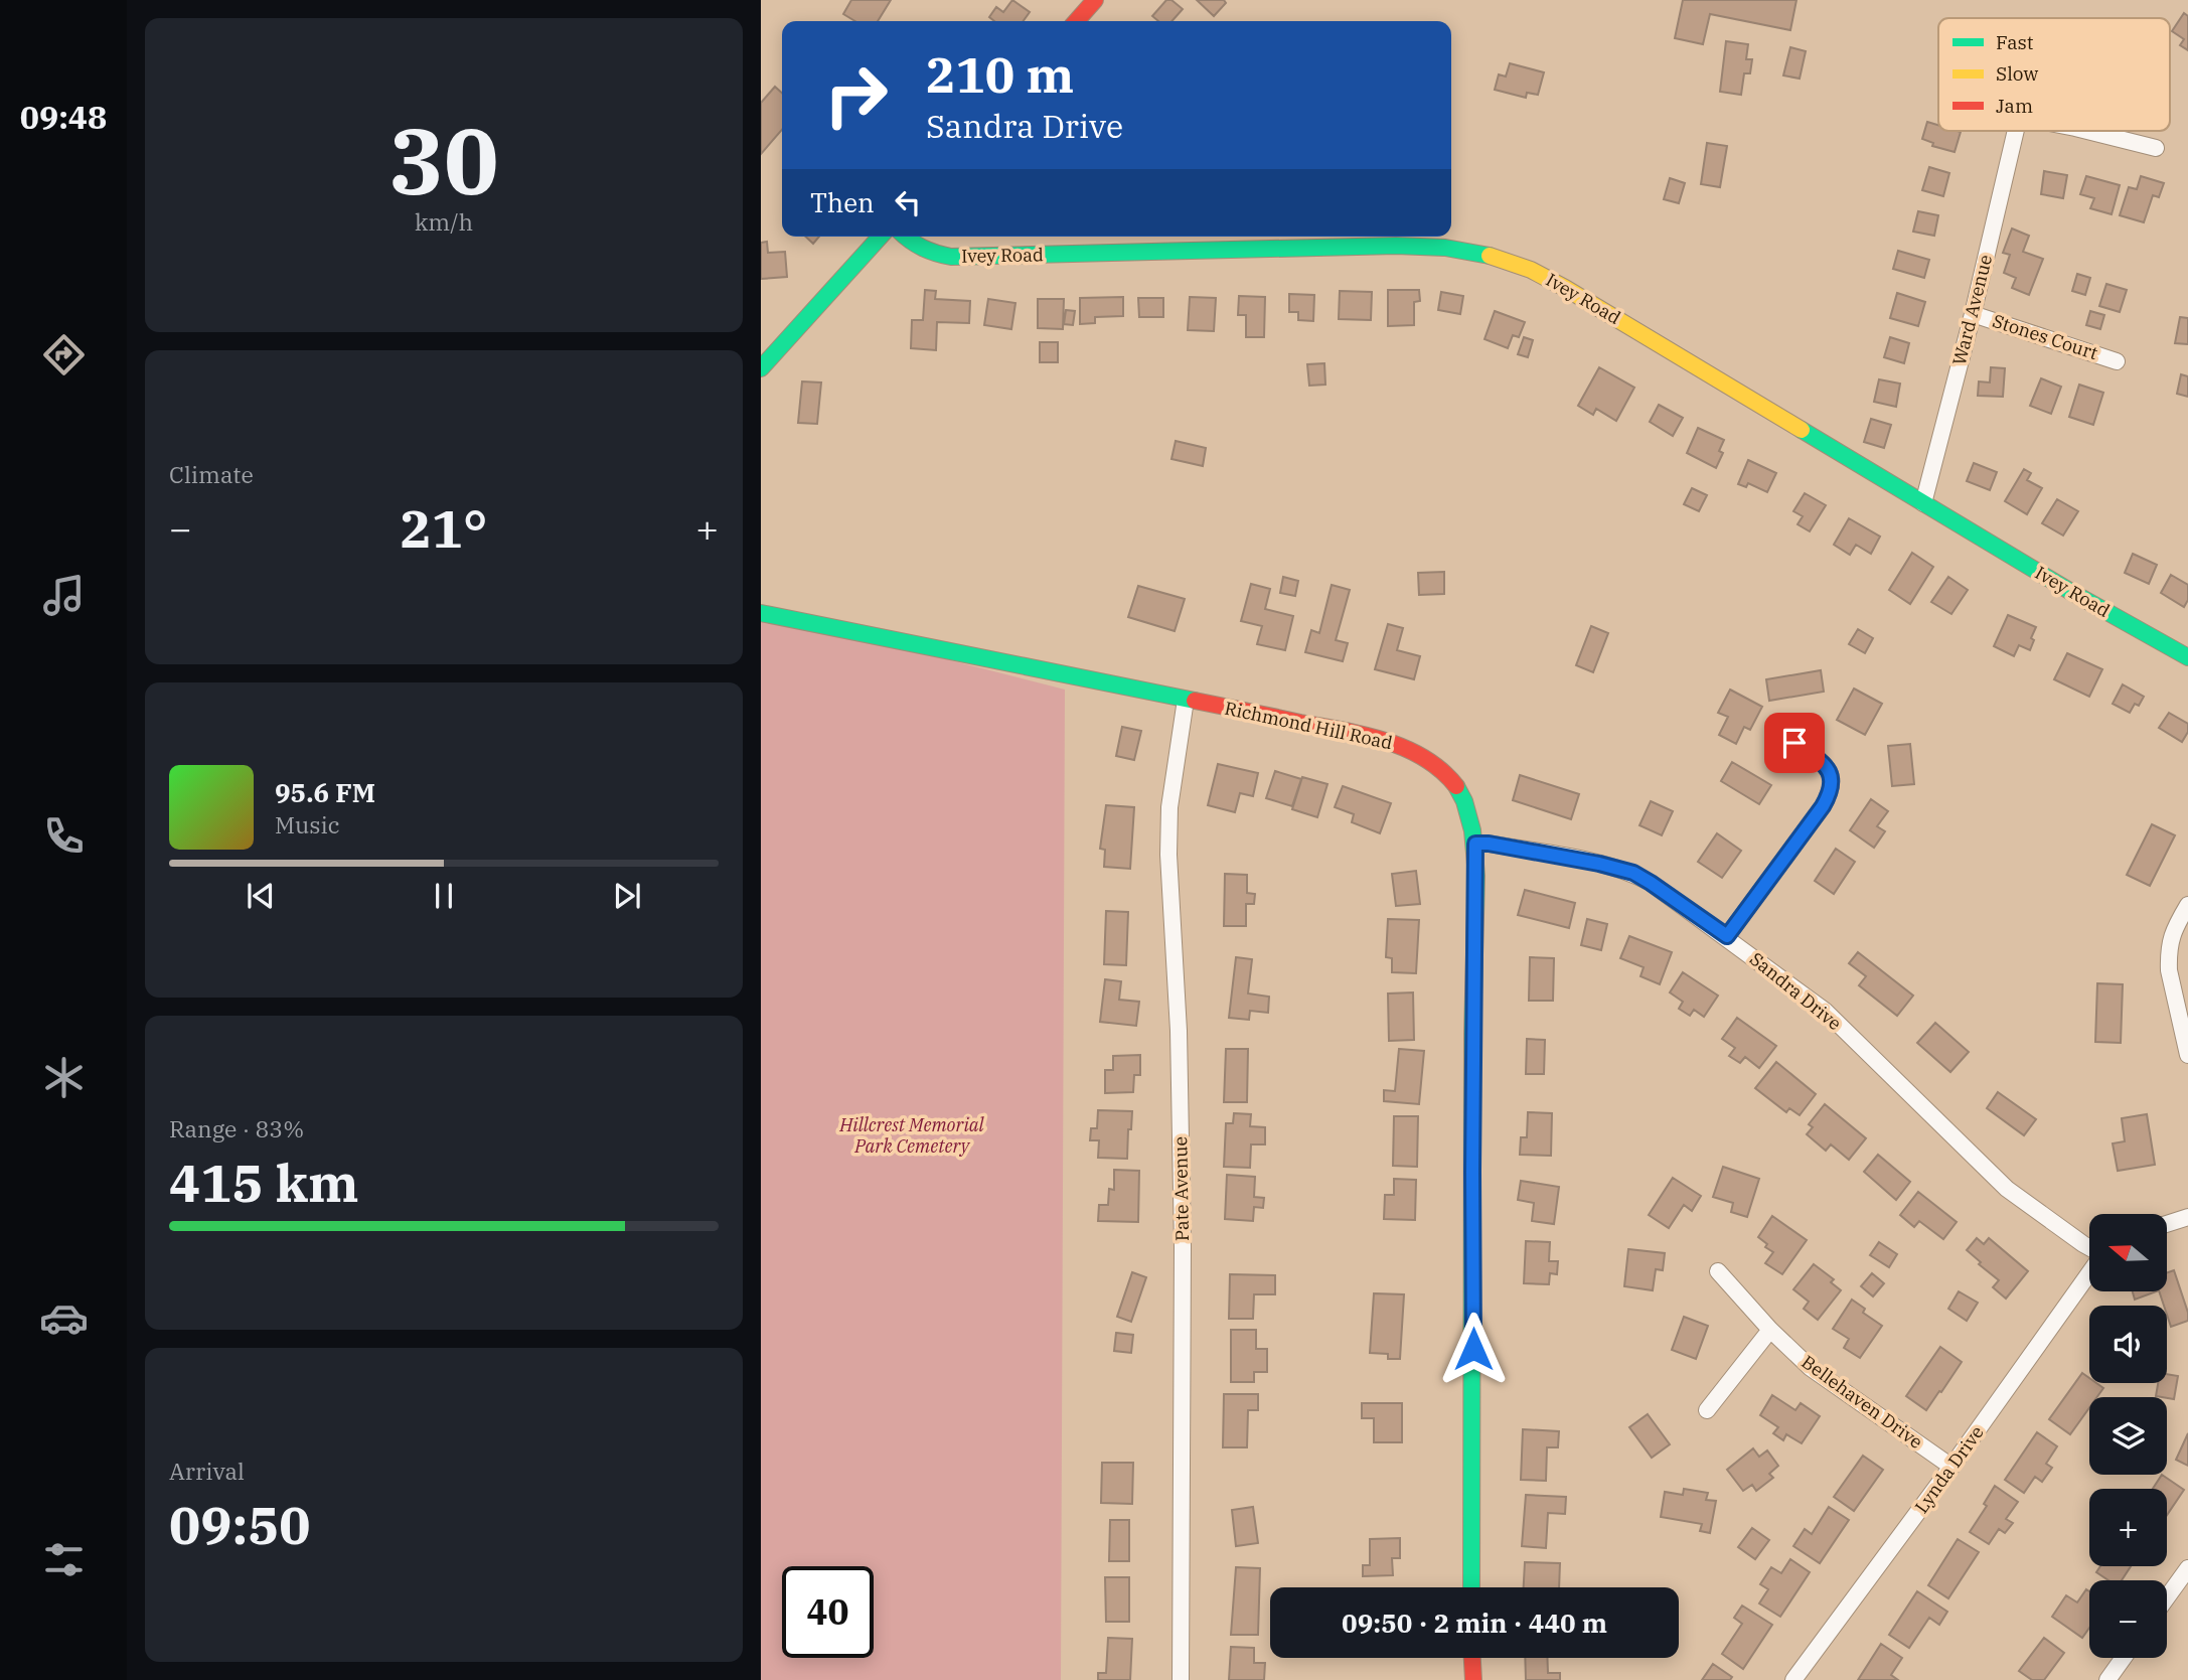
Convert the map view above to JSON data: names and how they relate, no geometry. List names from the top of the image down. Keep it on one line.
{"streets":{"street":["Ivey Road","Ward Avenue","Stones Court","Richmond Hill Road","Sandra Drive","Pate Avenue","Bellehaven Drive","Lynda Drive"]},"crossings":[["Ivey Road","Ward Avenue"],["Ward Avenue","Stones Court"],["Richmond Hill Road","Sandra Drive"],["Richmond Hill Road","Pate Avenue"],["Bellehaven Drive","Lynda Drive"]],"parks":["Hillcrest Memorial Park Cemetery"],"legend":["Fast","Slow","Jam"],"north":"left","page":{"tabs":"09:48","tile":[["30","km/h"],"Climate",["Range · 83%","415 km"],["Arrival","09:50"]],"turn":["210 m","Sandra Drive"],"then":"Then","heat":["−","21°","+"],"song":["95.6 FM","Music"],"map_buttons":["+","−"],"limit":"40","trip":"09:50 · 2 min · 440 m"}}
